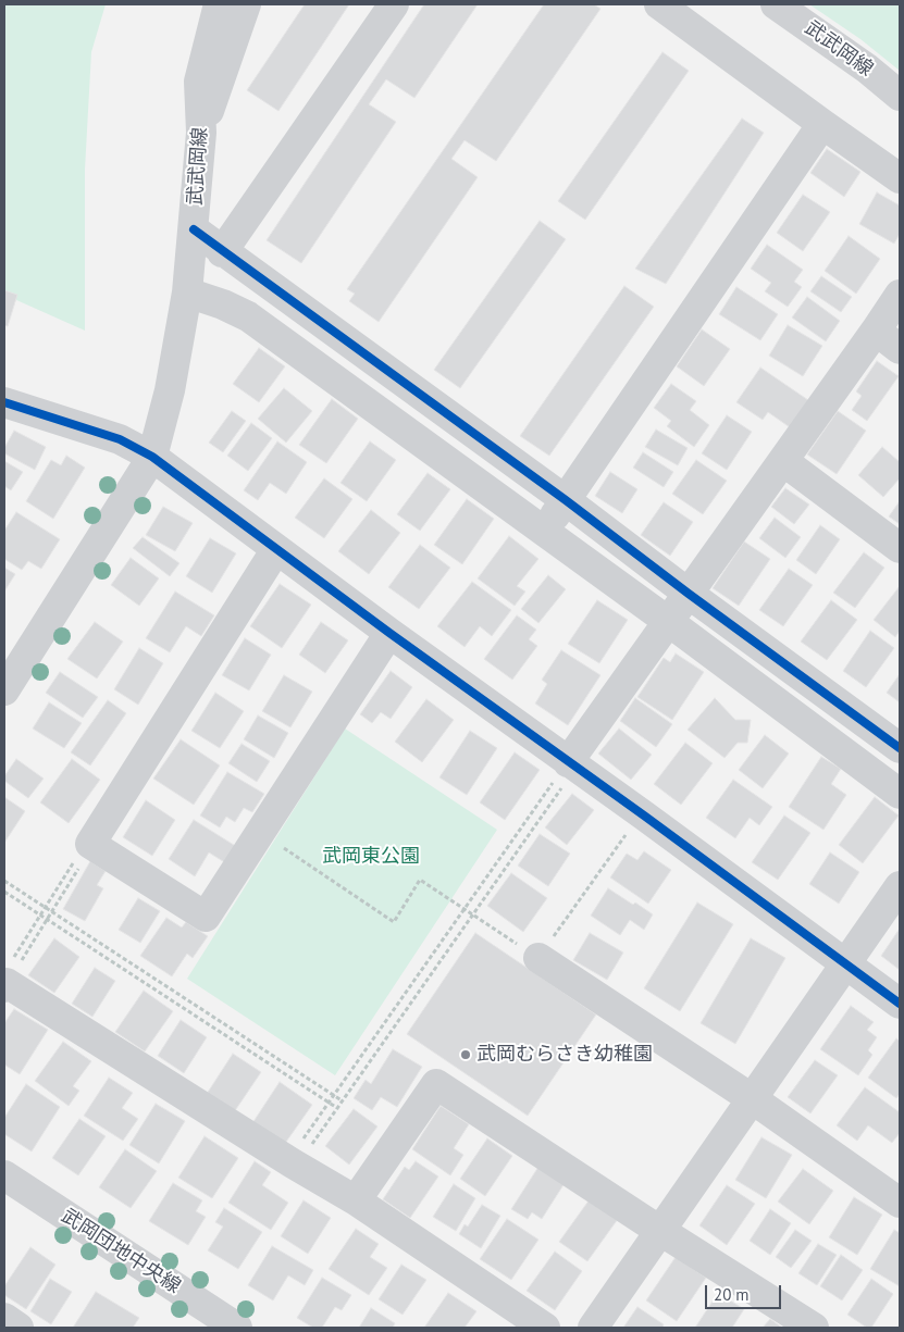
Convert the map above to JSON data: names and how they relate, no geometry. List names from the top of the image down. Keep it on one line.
{"streets":{"street":["武武岡線","武岡団地中央線"]},"parks":["武岡東公園"],"places":["武岡むらさき幼稚園"],"scale_bar":"20 m"}
